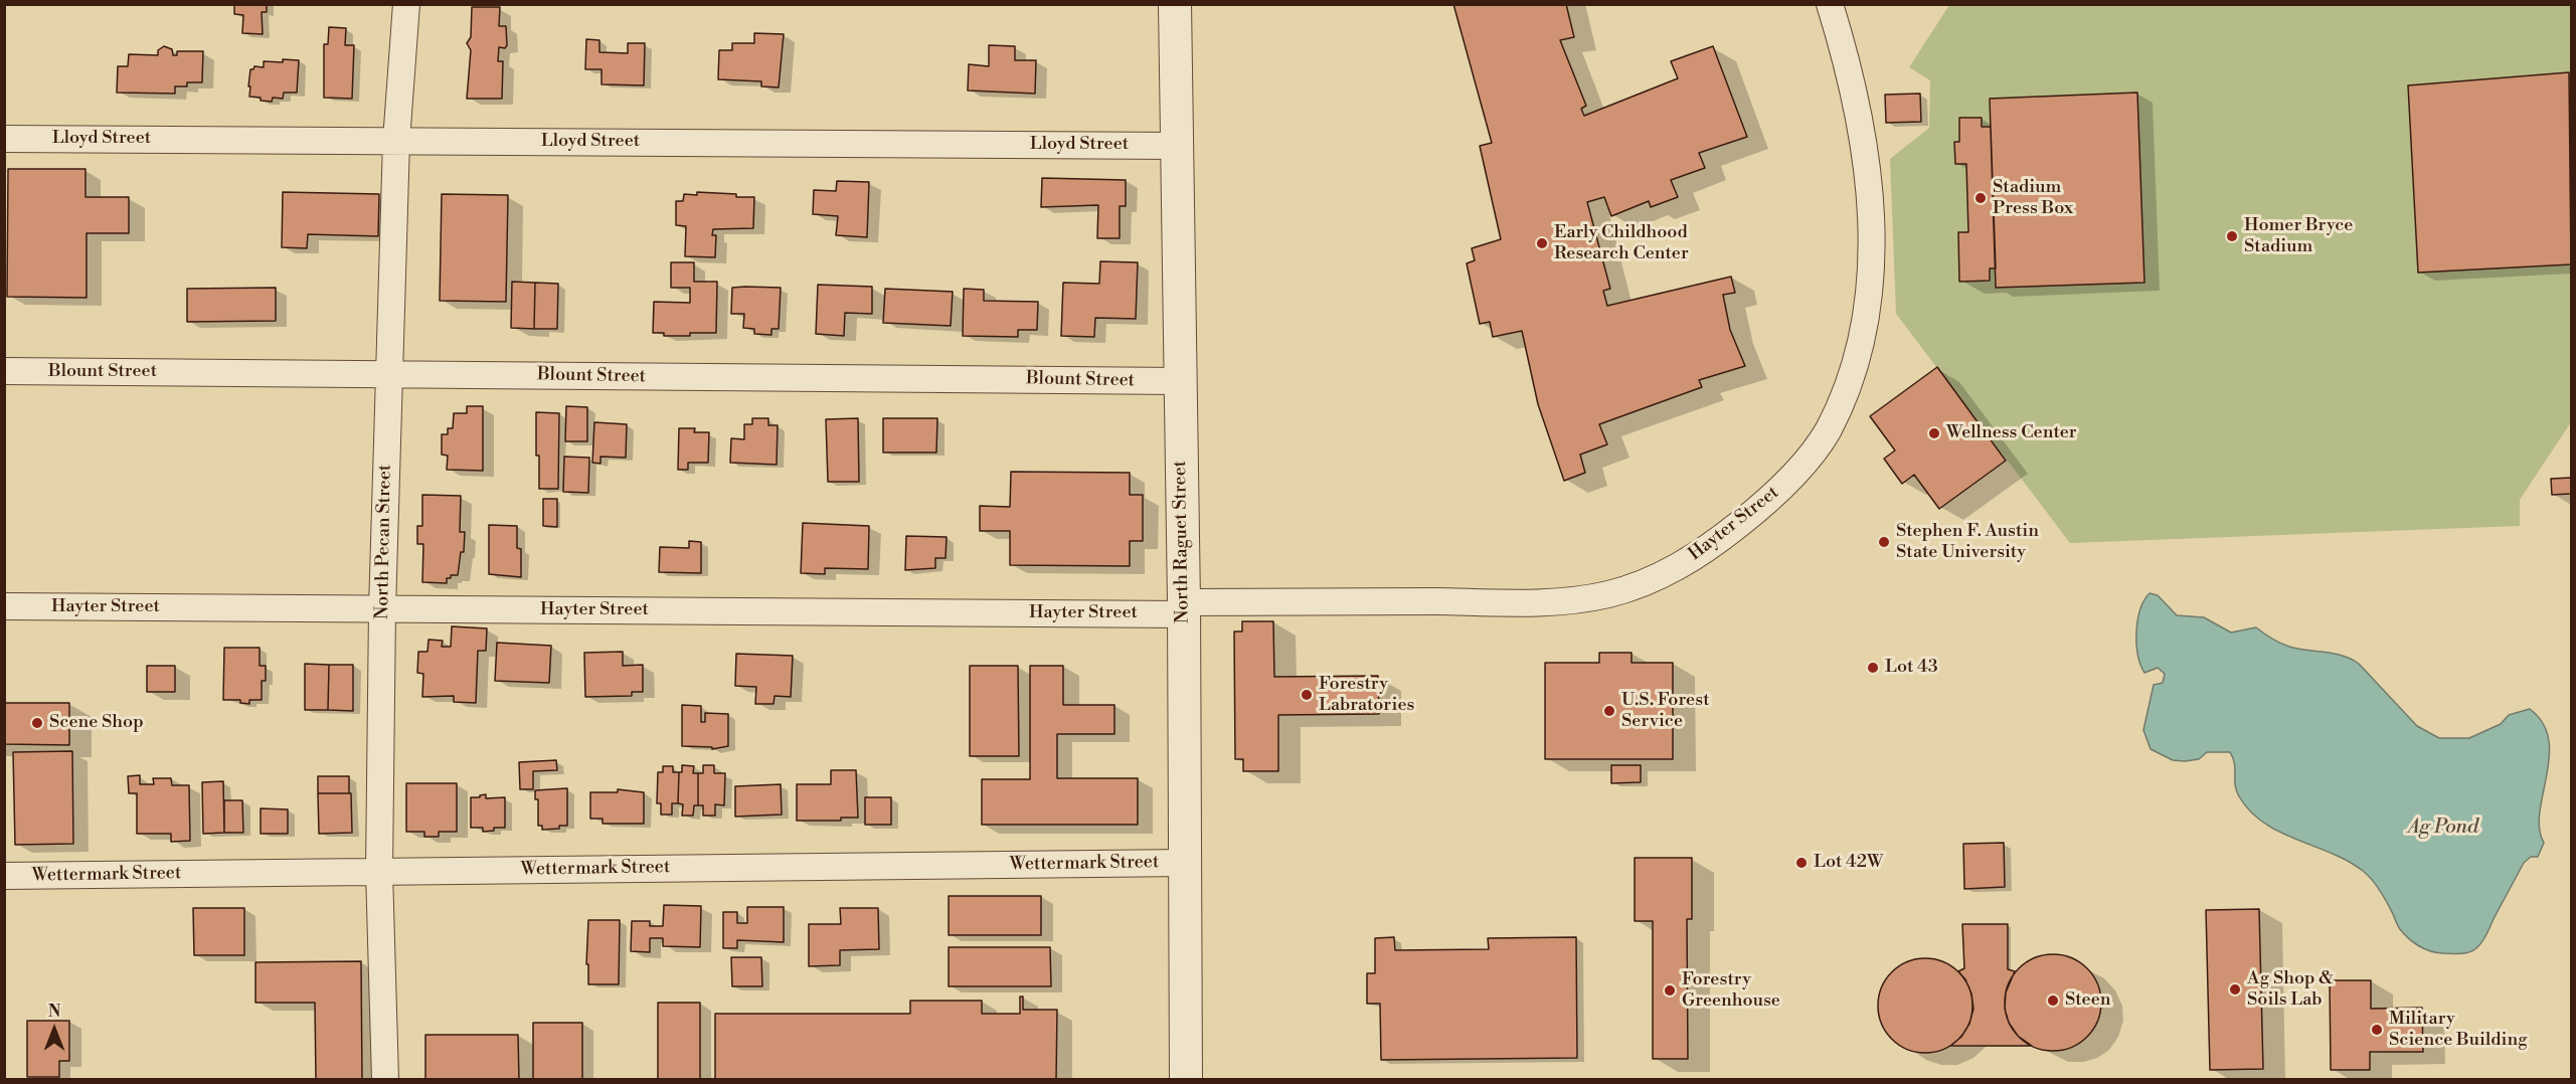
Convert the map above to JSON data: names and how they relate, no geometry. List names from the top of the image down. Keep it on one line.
{"streets":{"street":["Lloyd Street","Blount Street","Hayter Street","North Pecan Street","North Raguet Street","Wettermark Street"]},"crossings":[["Lloyd Street","North Pecan Street"],["Lloyd Street","North Raguet Street"],["Blount Street","North Pecan Street"],["Blount Street","North Raguet Street"],["Hayter Street","North Pecan Street"],["Hayter Street","North Raguet Street"],["North Pecan Street","Wettermark Street"],["North Raguet Street","Wettermark Street"]],"water":["Ag Pond"],"places":["Stadium Press Box","Homer Bryce Stadium","Early Childhood Research Center","Wellness Center","Stephen F. Austin State University","Lot 43","Forestry Labratories","U.S. Forest Service","Scene Shop","Lot 42W","Ag Shop & Soils Lab","Forestry Greenhouse","Steen","Military Science Building"],"north":"top"}
